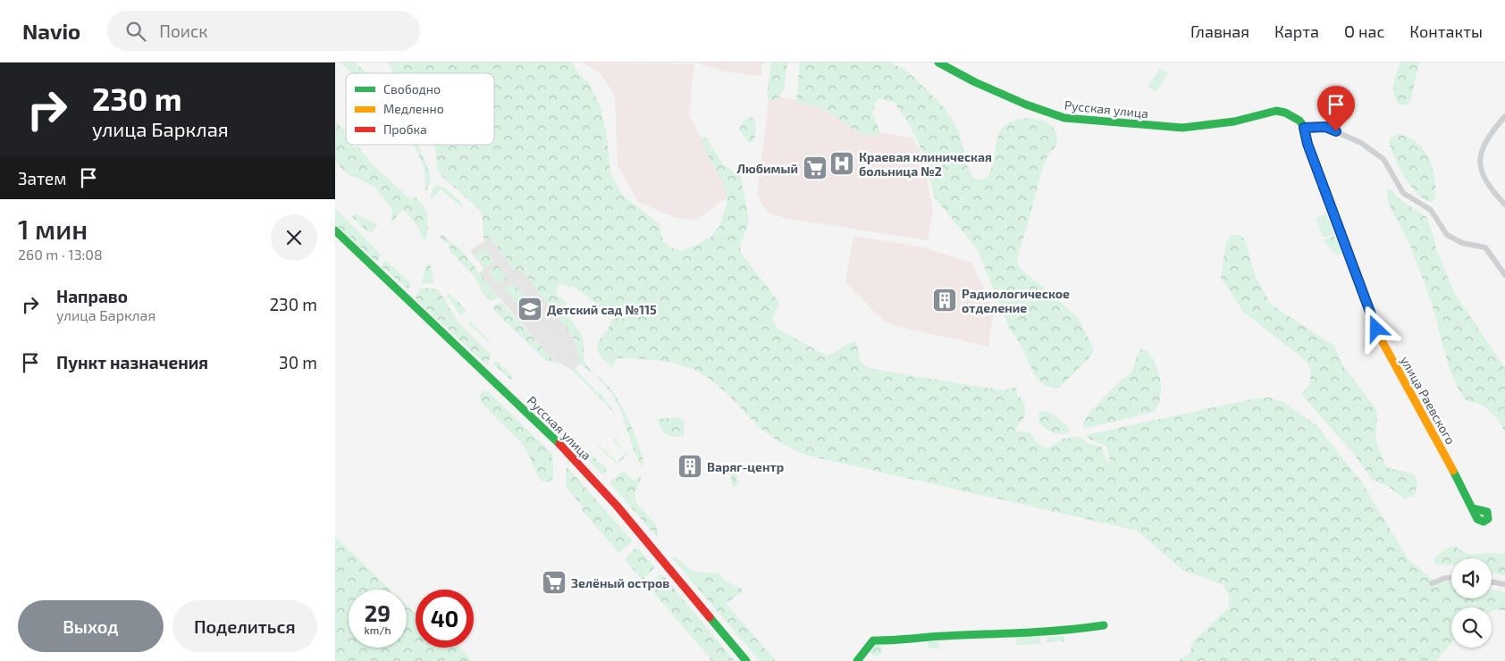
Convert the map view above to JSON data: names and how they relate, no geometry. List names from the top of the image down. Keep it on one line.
{"streets":{"street":["Русская улица","улица Раевского"]},"crossings":[["Русская улица","улица Раевского"]],"places":{"hospital":["Краевая клиническая больница №2"],"supermarket":["Любимый","Зелёный остров"],"building":["Радиологическое отделение","Варяг-центр"],"school or university":["Детский сад №115"]},"legend":["Свободно","Медленно","Пробка"],"page":{"header":"Navio","search":"Поиск","nav":["Главная","Карта","О нас","Контакты"],"turn":["230 m","улица Барклая"],"then":"Затем","heading":["1 мин","260 m · 13:08"],"list":[{"name":"Направо","note":"улица Барклая","value":"230 m"},{"name":"Пункт назначения","value":"30 m"}],"speed":"29 km/h","limit":"40","buttons":["Выход","Поделиться"]}}
